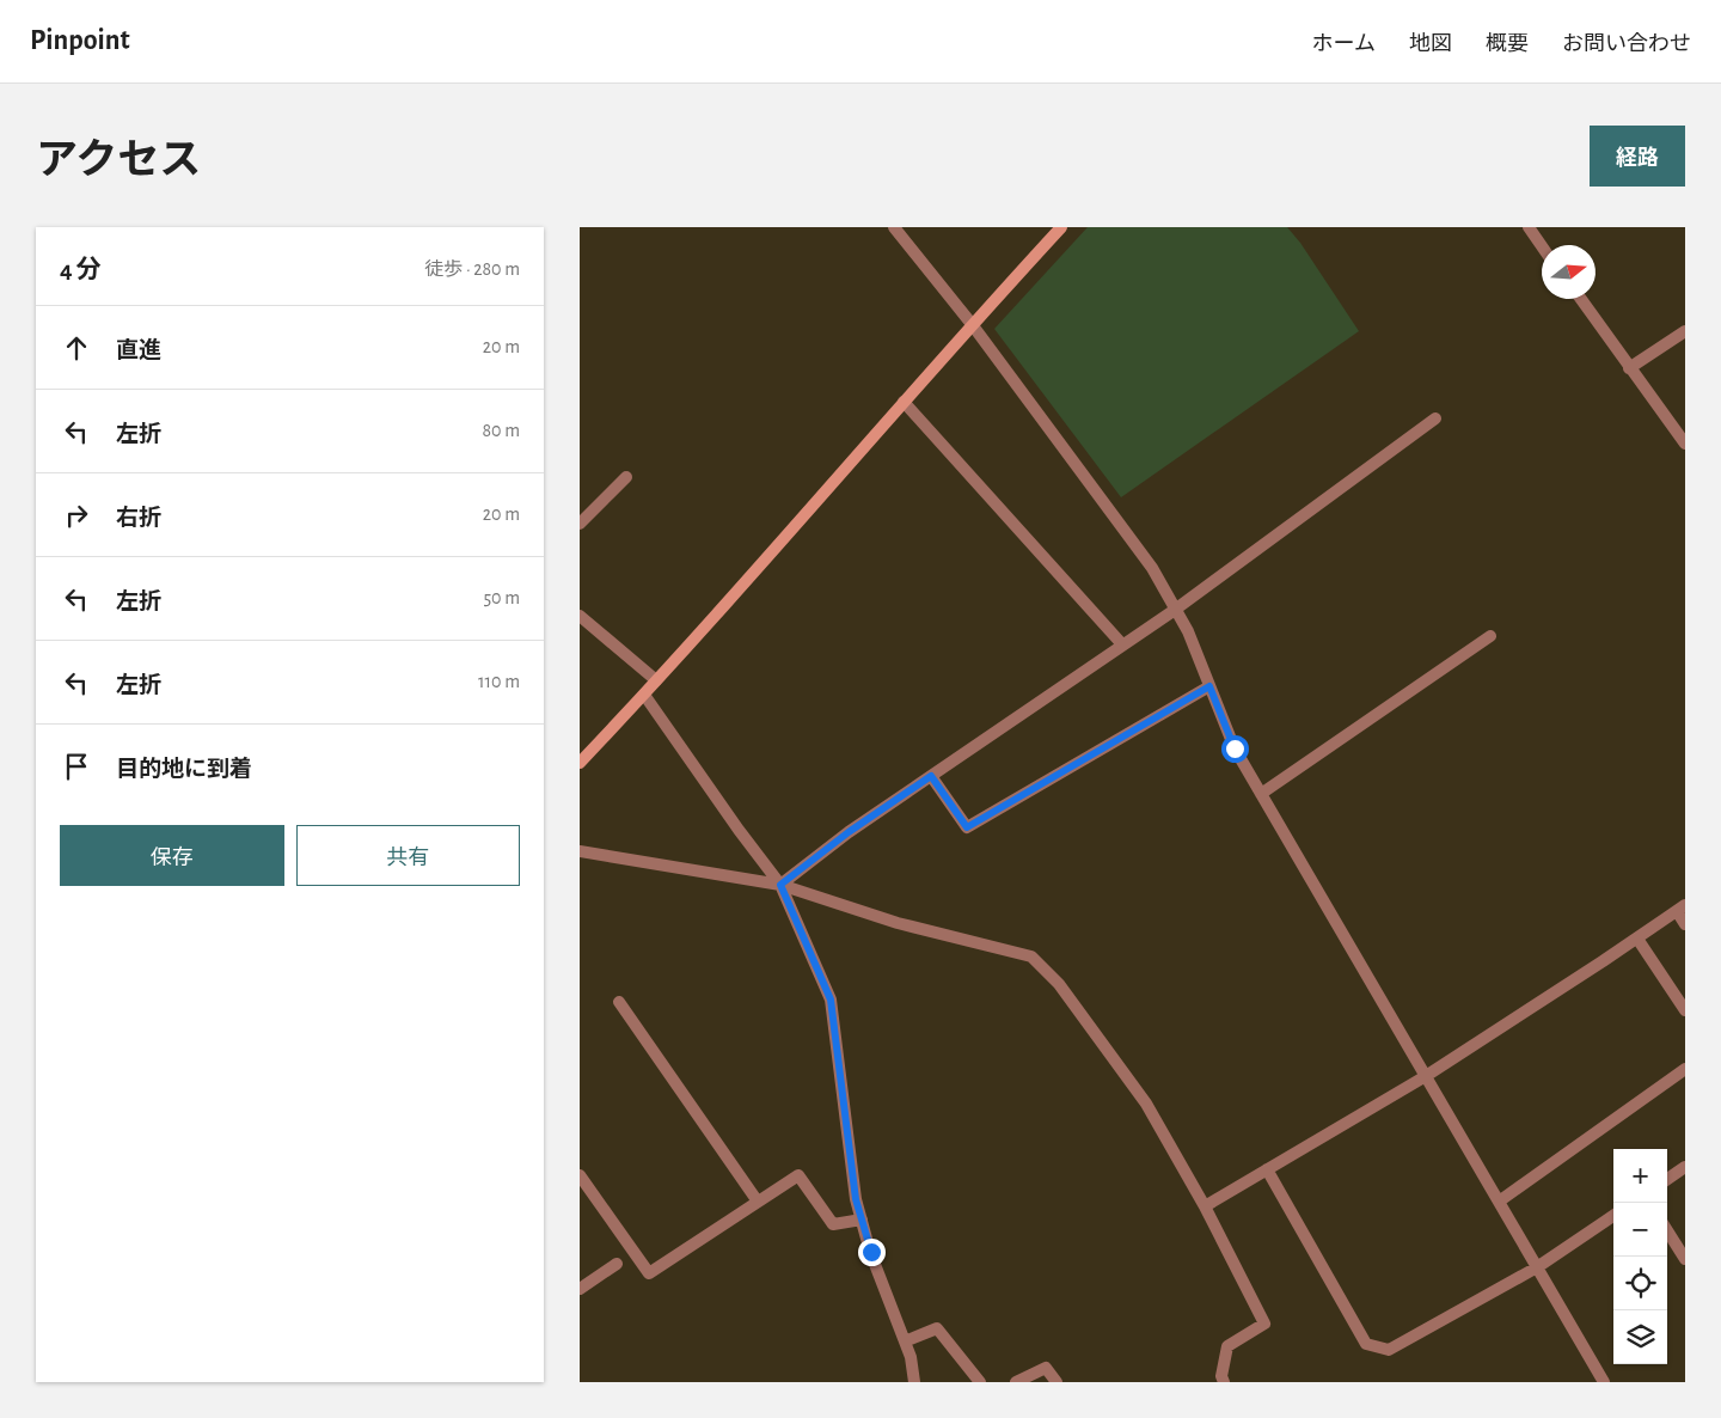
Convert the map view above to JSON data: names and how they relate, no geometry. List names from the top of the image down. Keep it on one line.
{"north":"right","page":{"header":"Pinpoint","nav":["ホーム","地図","概要","お問い合わせ"],"title":"アクセス","buttons":["経路",["保存","共有"]],"heading":["4 分","徒歩 · 280 m"],"list":[["直進","20 m"],["左折","80 m"],["右折","20 m"],["左折","50 m"],["左折","110 m"],"目的地に到着"],"map_buttons":["+","−"]}}
